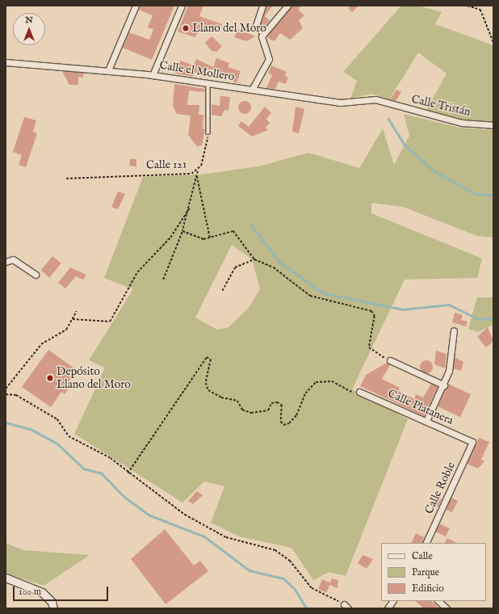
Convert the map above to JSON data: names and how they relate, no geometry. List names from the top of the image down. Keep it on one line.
{"streets":{"street":["Calle el Mollero","Calle Tristán","Calle Platanera","Calle Roble"],"path":["Calle 121"]},"crossings":[["Calle el Mollero","Calle Tristán"],["Calle Platanera","Calle Roble"]],"places":["Llano del Moro","Depósito Llano del Moro"],"legend":["Calle","Parque","Edificio"],"scale_bar":"100 m","north":"top"}
